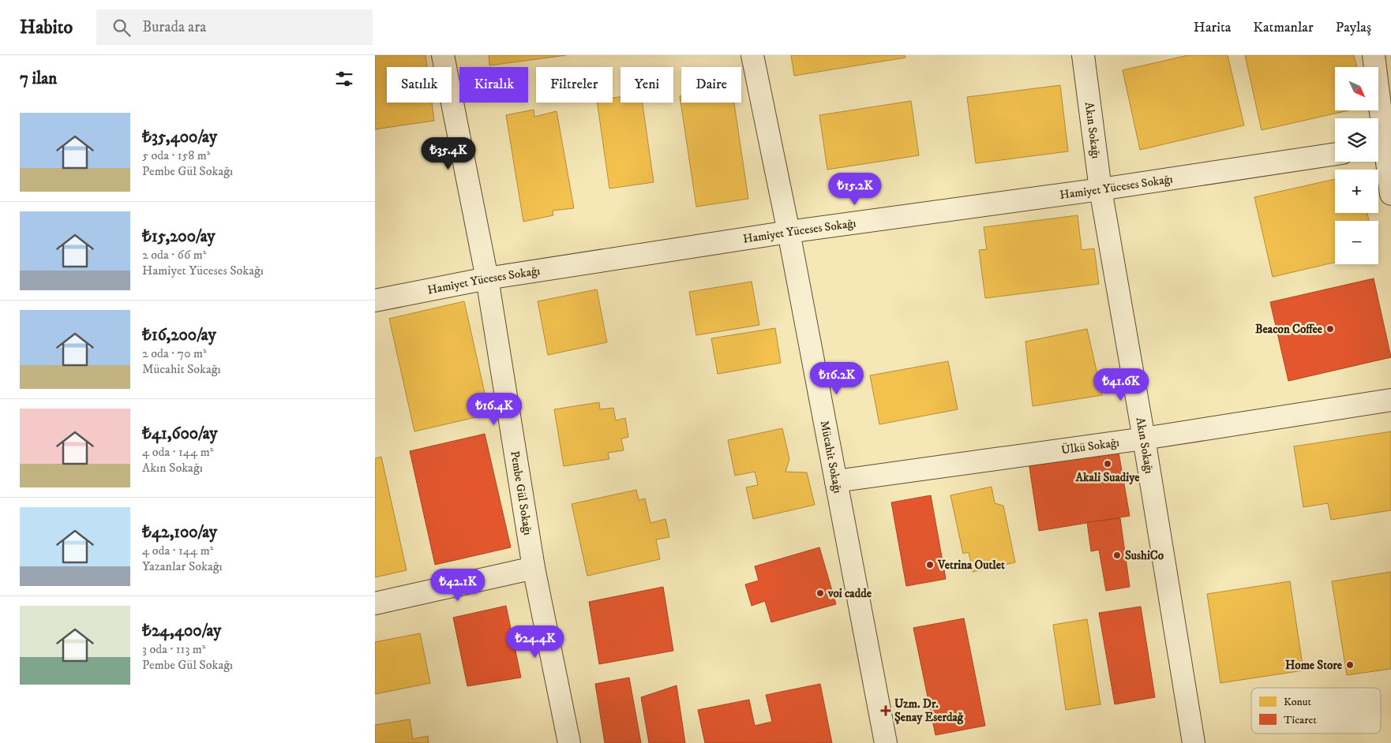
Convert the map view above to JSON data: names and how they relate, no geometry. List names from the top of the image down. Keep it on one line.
{"streets":{"street":["Akın Sokağı","Hamiyet Yüceses Sokağı","Ülkü Sokağı","Mücahit Sokağı","Pembe Gül Sokağı"]},"crossings":[["Akın Sokağı","Hamiyet Yüceses Sokağı"],["Akın Sokağı","Ülkü Sokağı"],["Hamiyet Yüceses Sokağı","Mücahit Sokağı"],["Hamiyet Yüceses Sokağı","Pembe Gül Sokağı"],["Ülkü Sokağı","Mücahit Sokağı"]],"places":{"other":["Beacon Coffee","Akali Suadiye","SushiCo","Vetrina Outlet","voi cadde","Home Store"],"health":["Uzm. Dr. Şenay Eserdağ"]},"legend":["Konut","Ticaret"],"north":"bottom right","page":{"header":"Habito","search":"Burada ara","nav":["Harita","Katmanlar","Paylaş"],"heading":"7 ilan","map_buttons":["+","−"],"chip":["Satılık","Kiralık","Filtreler","Yeni","Daire"],"list":[{"name":"₺35,400/ay","note":"5 oda · 158 m² · Pembe Gül Sokağı"},{"name":"₺15,200/ay","note":"2 oda · 66 m² · Hamiyet Yüceses Sokağı"},{"name":"₺16,200/ay","note":"2 oda · 70 m² · Mücahit Sokağı"},{"name":"₺41,600/ay","note":"4 oda · 144 m² · Akın Sokağı"},{"name":"₺42,100/ay","note":"4 oda · 144 m² · Yazanlar Sokağı"},{"name":"₺24,400/ay","note":"3 oda · 113 m² · Pembe Gül Sokağı"}],"price":["₺35.4K","₺15.2K","₺16.2K","₺41.6K","₺16.4K","₺42.1K","₺24.4K"]}}
